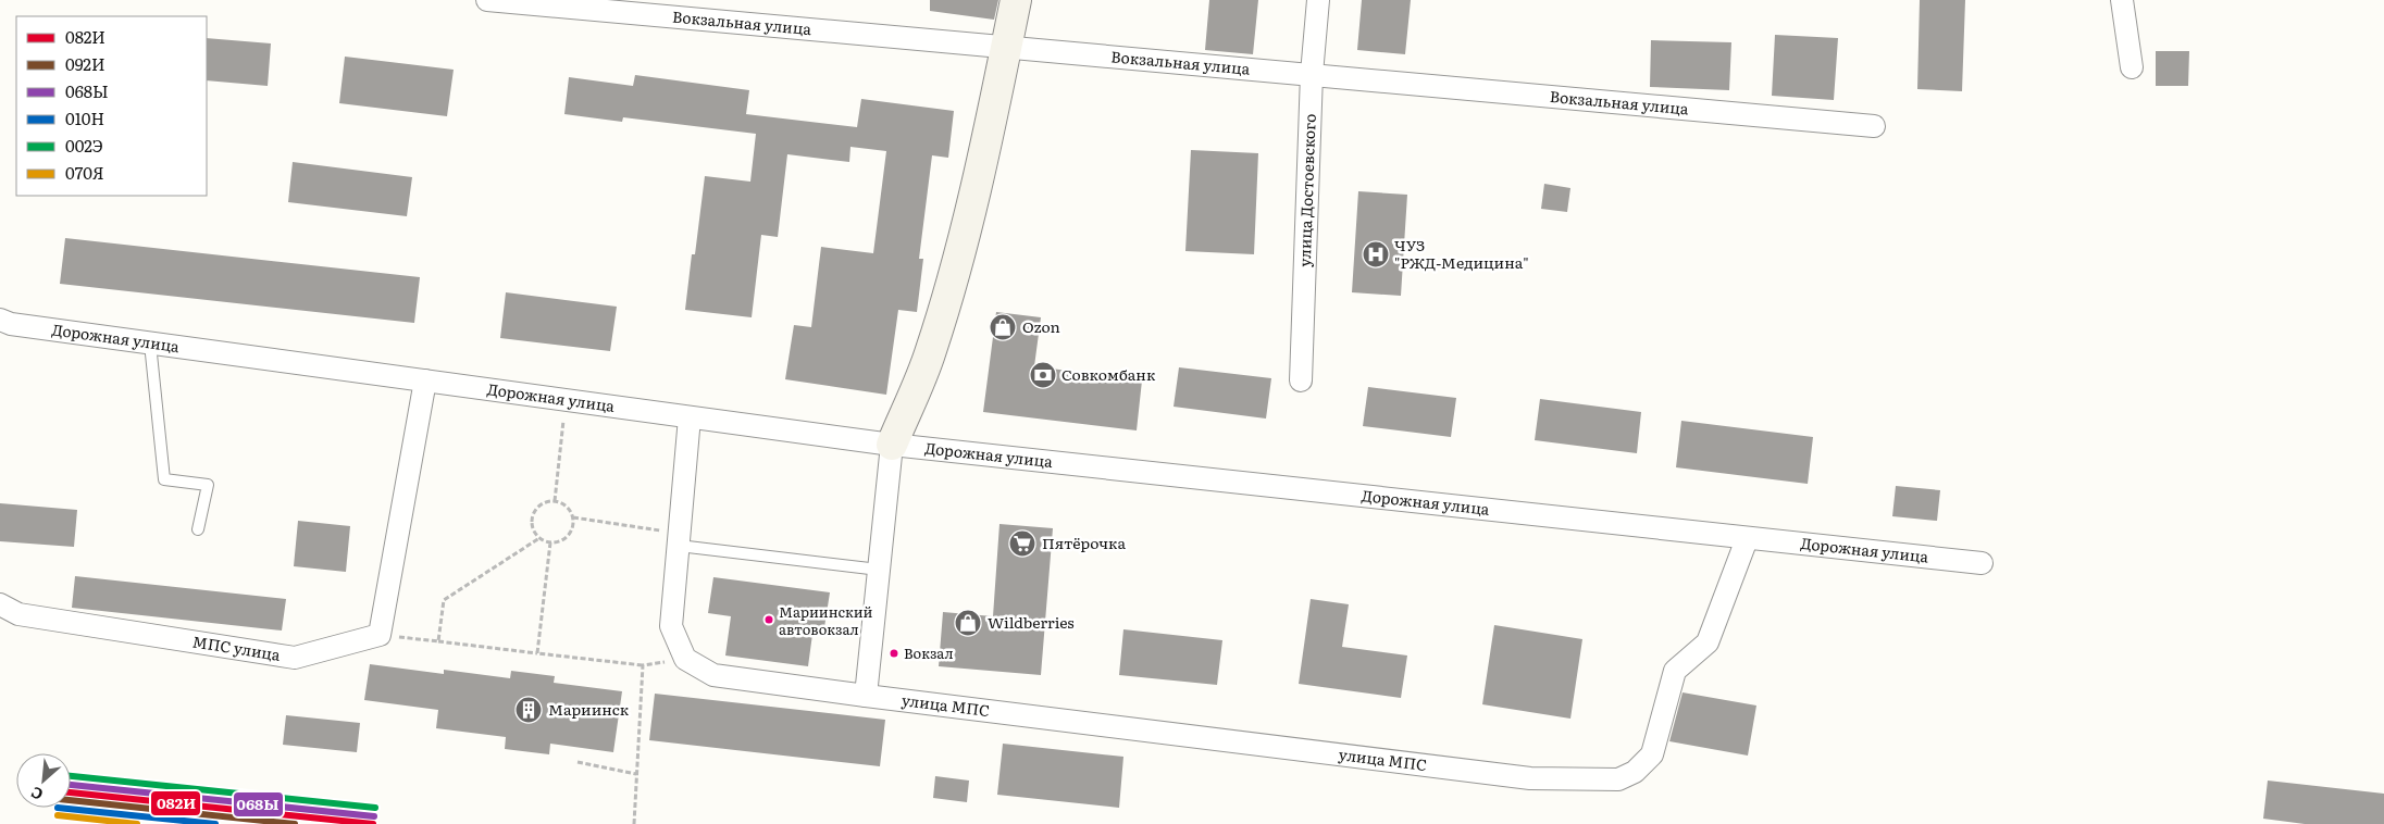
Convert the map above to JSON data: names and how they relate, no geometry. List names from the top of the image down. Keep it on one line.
{"streets":{"street":["Вокзальная улица","улица Достоевского","Дорожная улица","МПС улица","улица МПС"]},"crossings":[["Вокзальная улица","улица Достоевского"],["Дорожная улица","улица МПС"]],"places":{"hospital":["ЧУЗ \"РЖД-Медицина\""],"shop":["Ozon","Wildberries"],"bank":["Совкомбанк"],"supermarket":["Пятёрочка"],"other":["Мариинский автовокзал","Вокзал"],"building":["Мариинск"]},"lines":["transit line 002Э","transit line 068Ы","transit line 082И","transit line 092И","transit line 010Н","transit line 070Я"],"legend":["082И","092И","068Ы","010Н","002Э","070Я"],"north":"bottom left"}
